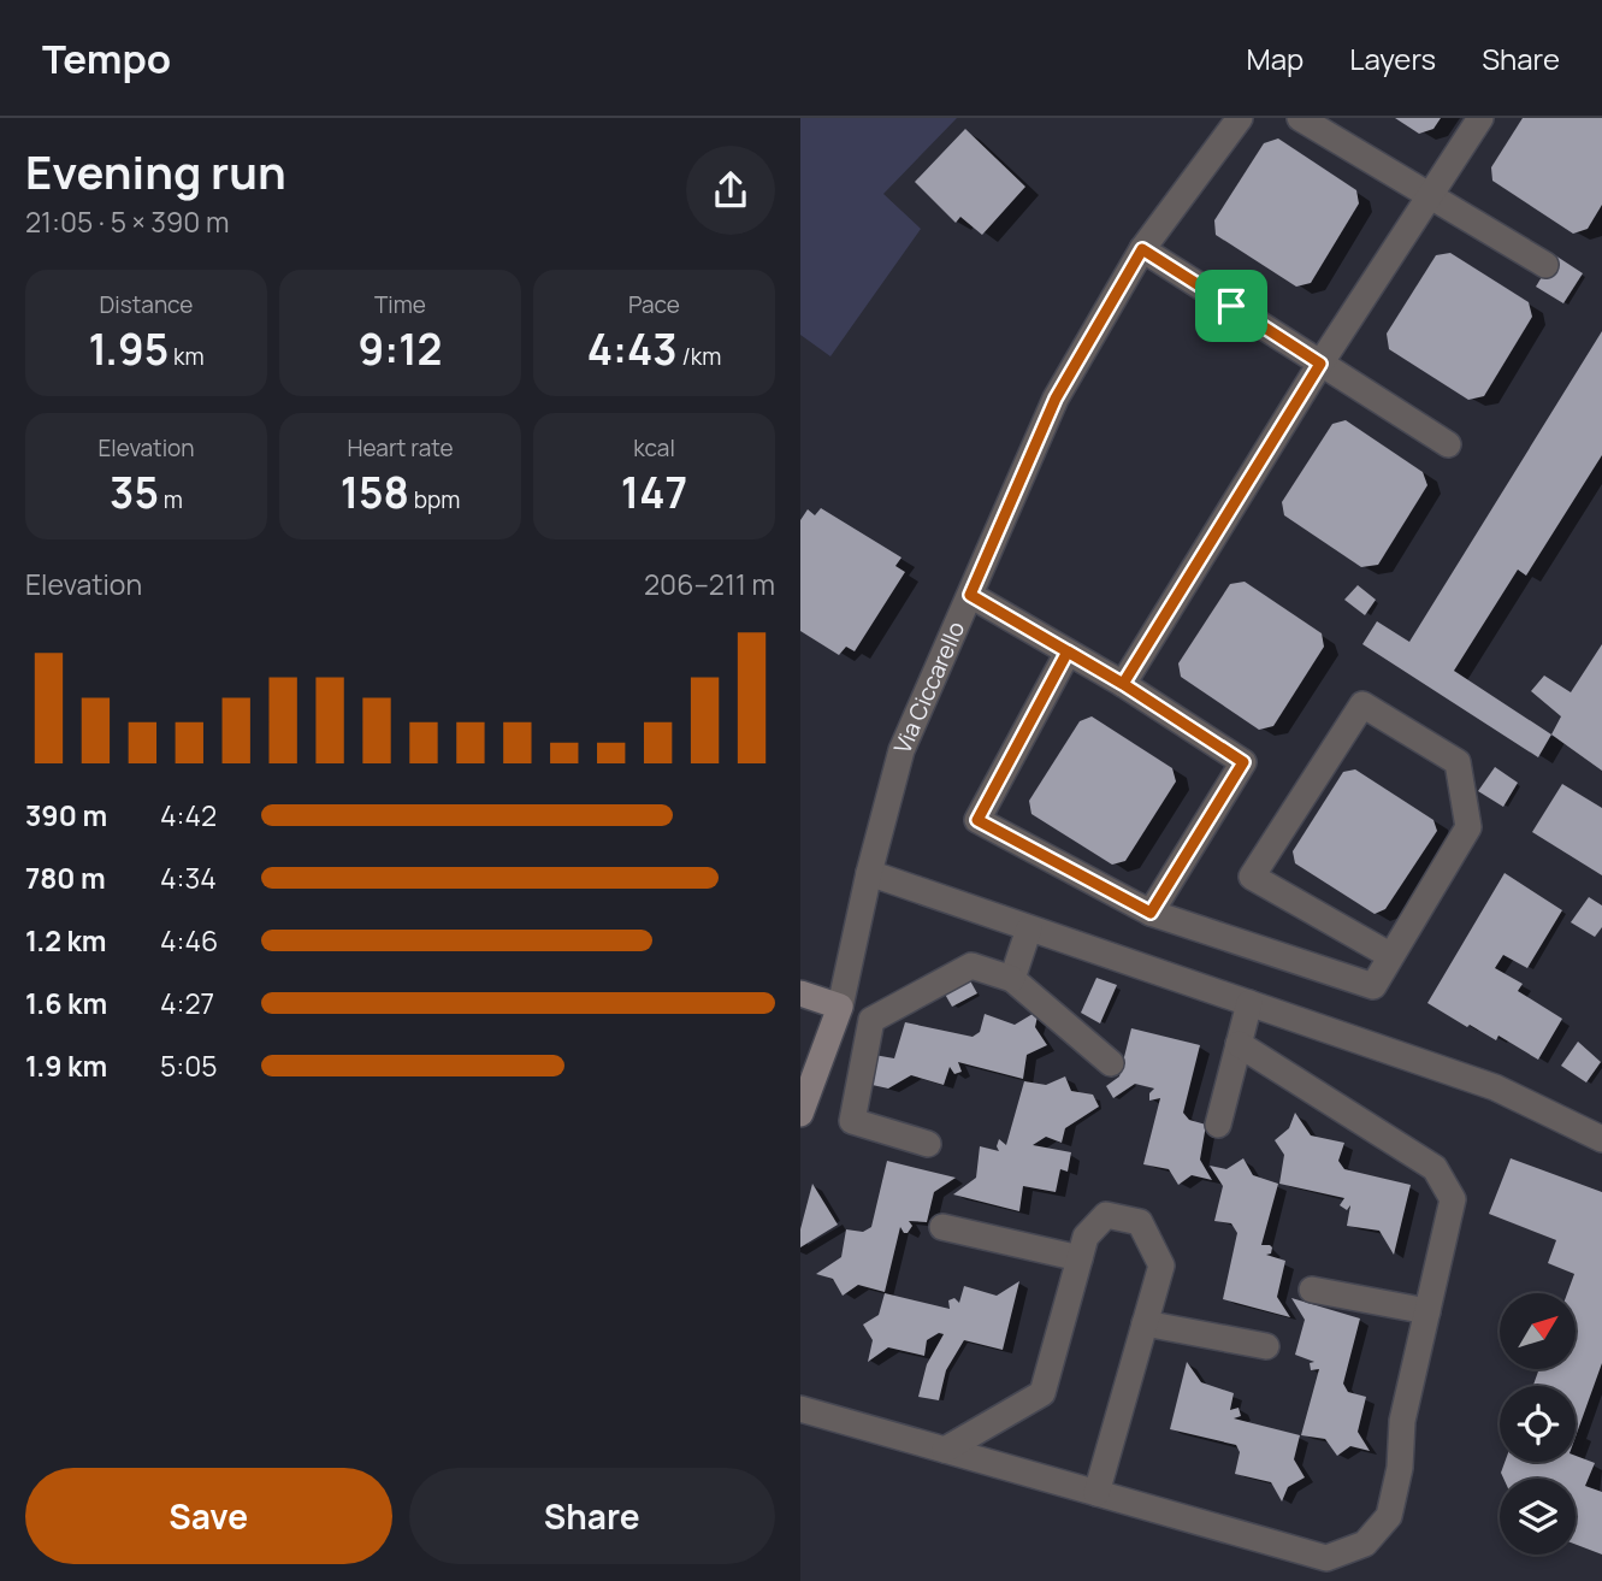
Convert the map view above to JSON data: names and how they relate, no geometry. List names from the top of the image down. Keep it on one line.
{"streets":{"street":["Via Ciccarello"]},"north":"top right","page":{"header":"Tempo","nav":["Map","Layers","Share"],"heading":["Evening run","21:05 · 5 × 390 m"],"stats":[["Distance","1.95 km"],["Time","9:12"],["Pace","4:43 /km"],["Elevation","35 m"],["Heart rate","158 bpm"],["kcal","147"]],"chart":["Elevation","206–211 m"],"list":[{"name":"390 m","note":"4:42"},{"name":"780 m","note":"4:34"},{"name":"1.2 km","note":"4:46"},{"name":"1.6 km","note":"4:27"},{"name":"1.9 km","note":"5:05"}],"buttons":["Save","Share"]}}
